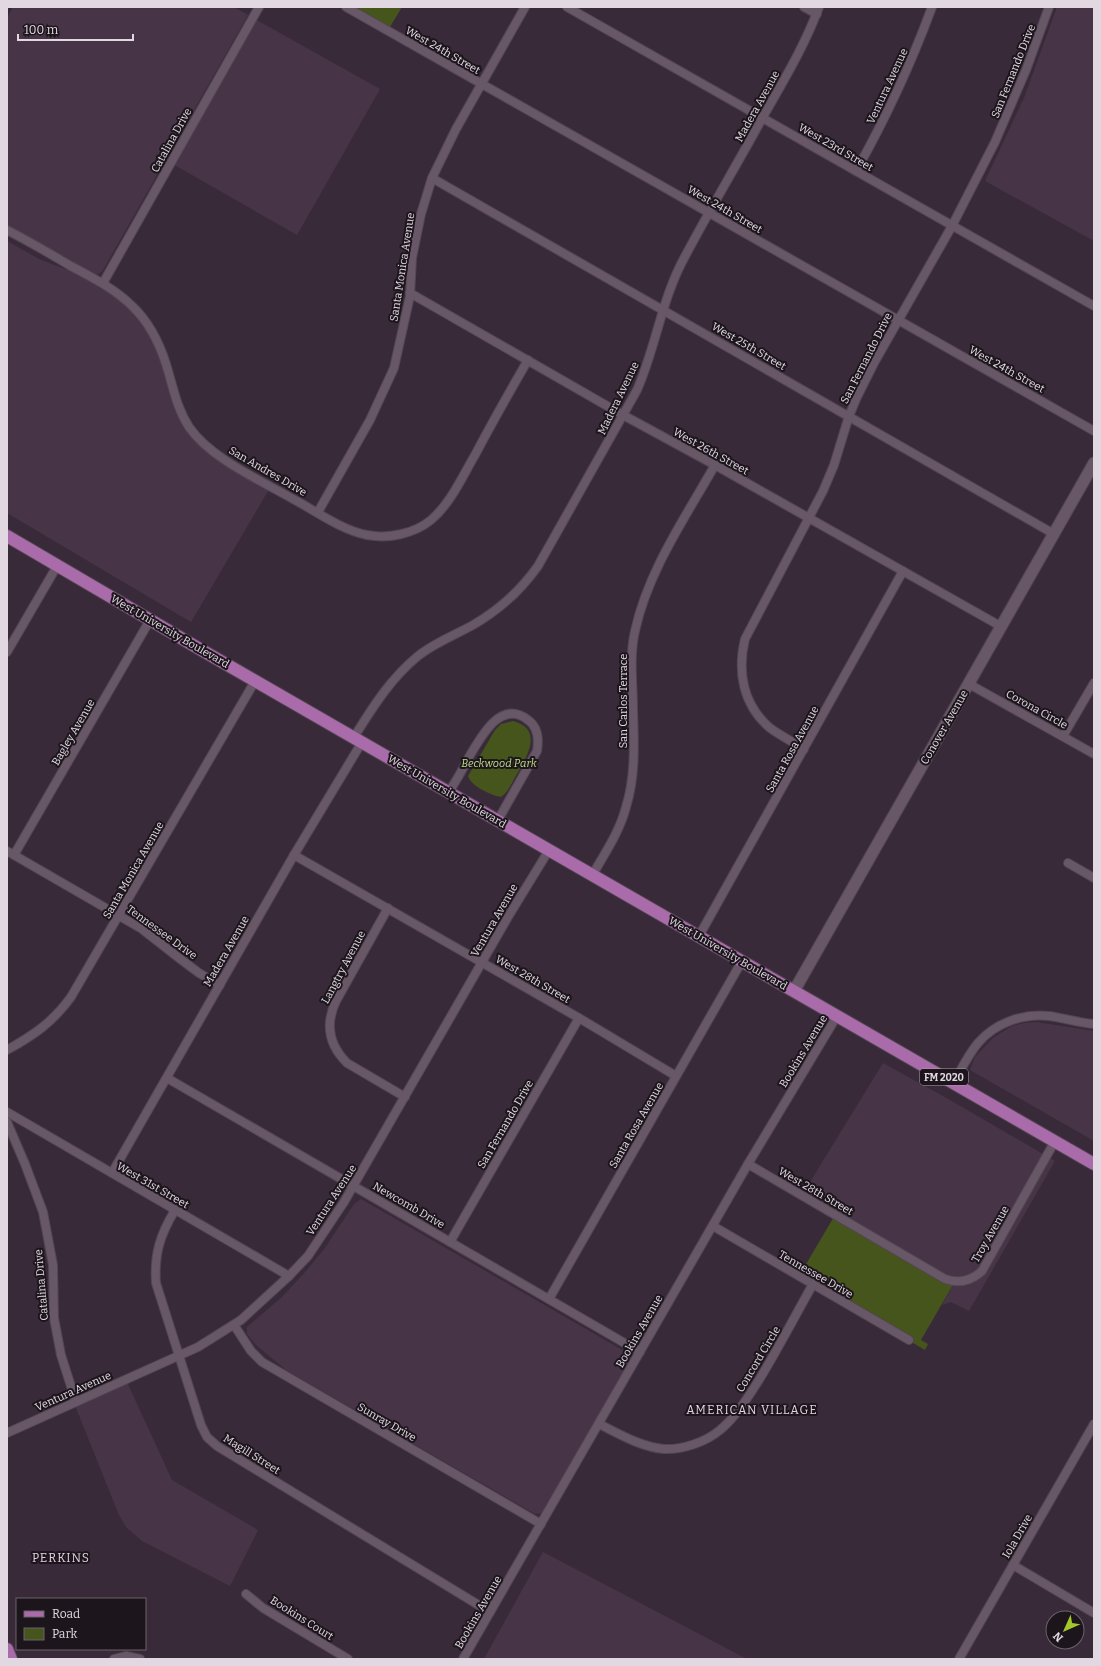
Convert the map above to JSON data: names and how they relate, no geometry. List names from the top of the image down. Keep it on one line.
{"streets":{"main road":["West University Boulevard","FM 2020"],"street":["West 24th Street","San Fernando Drive","Ventura Avenue","Madera Avenue","Catalina Drive","West 23rd Street","Santa Monica Avenue","West 25th Street","West 26th Street","San Andres Drive","San Carlos Terrace","Corona Circle","Conover Avenue","Bagley Avenue","Santa Rosa Avenue","Tennessee Drive","Langtry Avenue","West 28th Street","Bookins Avenue","West 31st Street","Newcomb Drive","Troy Avenue","Concord Circle","Sunray Drive","Magill Street","Iola Drive","Bookins Court"]},"crossings":[["West 24th Street","San Fernando Drive"],["West 24th Street","Madera Avenue"],["West 24th Street","Santa Monica Avenue"],["San Fernando Drive","West 23rd Street"],["San Fernando Drive","West 25th Street"],["San Fernando Drive","West 26th Street"],["San Fernando Drive","Santa Rosa Avenue"],["San Fernando Drive","West 28th Street"],["San Fernando Drive","Newcomb Drive"],["Ventura Avenue","Catalina Drive"],["Ventura Avenue","West 23rd Street"],["Ventura Avenue","West University Boulevard"],["Ventura Avenue","Langtry Avenue"],["Ventura Avenue","West 28th Street"],["Ventura Avenue","West 31st Street"],["Ventura Avenue","Newcomb Drive"],["Ventura Avenue","Sunray Drive"],["Ventura Avenue","Magill Street"],["Madera Avenue","West 23rd Street"],["Madera Avenue","West 25th Street"],["Madera Avenue","West 26th Street"],["Madera Avenue","West University Boulevard"],["Madera Avenue","Tennessee Drive"],["Madera Avenue","West 28th Street"],["Madera Avenue","West 31st Street"],["Madera Avenue","Newcomb Drive"],["Catalina Drive","San Andres Drive"],["Santa Monica Avenue","West 25th Street"],["Santa Monica Avenue","West 26th Street"],["Santa Monica Avenue","San Andres Drive"],["Santa Monica Avenue","West University Boulevard"],["Santa Monica Avenue","Tennessee Drive"],["West 25th Street","Conover Avenue"],["West 26th Street","San Andres Drive"],["West 26th Street","San Carlos Terrace"],["West 26th Street","Conover Avenue"],["West 26th Street","Santa Rosa Avenue"],["West University Boulevard","San Carlos Terrace"],["West University Boulevard","Conover Avenue"],["West University Boulevard","Bagley Avenue"],["West University Boulevard","Santa Rosa Avenue"],["West University Boulevard","Bookins Avenue"],["West University Boulevard","Troy Avenue"],["Corona Circle","Conover Avenue"],["Bagley Avenue","Tennessee Drive"],["Santa Rosa Avenue","West 28th Street"],["Santa Rosa Avenue","Newcomb Drive"],["Tennessee Drive","Bookins Avenue"],["Tennessee Drive","Concord Circle"],["Langtry Avenue","West 28th Street"],["West 28th Street","Bookins Avenue"],["West 28th Street","Troy Avenue"],["Bookins Avenue","Newcomb Drive"],["Bookins Avenue","Concord Circle"],["Bookins Avenue","Sunray Drive"],["Bookins Avenue","Magill Street"],["West 31st Street","Magill Street"]],"districts":["AMERICAN VILLAGE","PERKINS"],"parks":["Beckwood Park"],"legend":["Road","Park"],"scale_bar":"100 m","north":"bottom left"}
